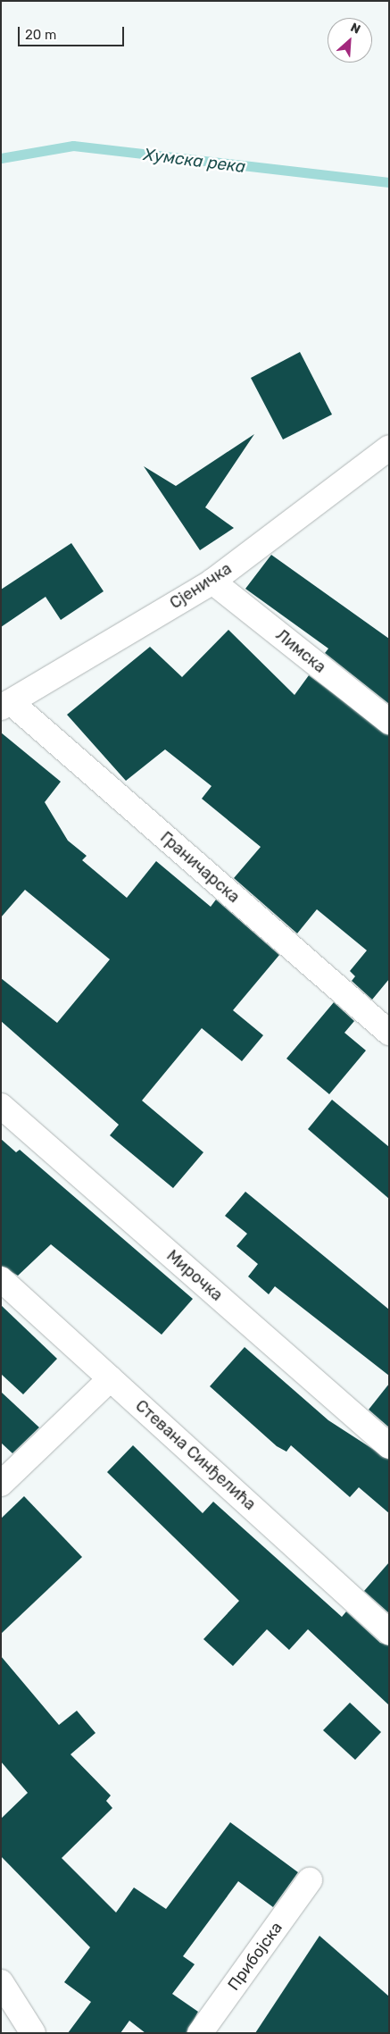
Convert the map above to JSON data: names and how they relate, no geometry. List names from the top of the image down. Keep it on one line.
{"streets":{"street":["Сјеничка","Лимска","Граничарска","Мирочка","Стевана Синђелића","Прибојска"]},"crossings":[["Сјеничка","Лимска"],["Сјеничка","Граничарска"]],"water":["Хумска река"],"scale_bar":"20 m","north":"top right"}
